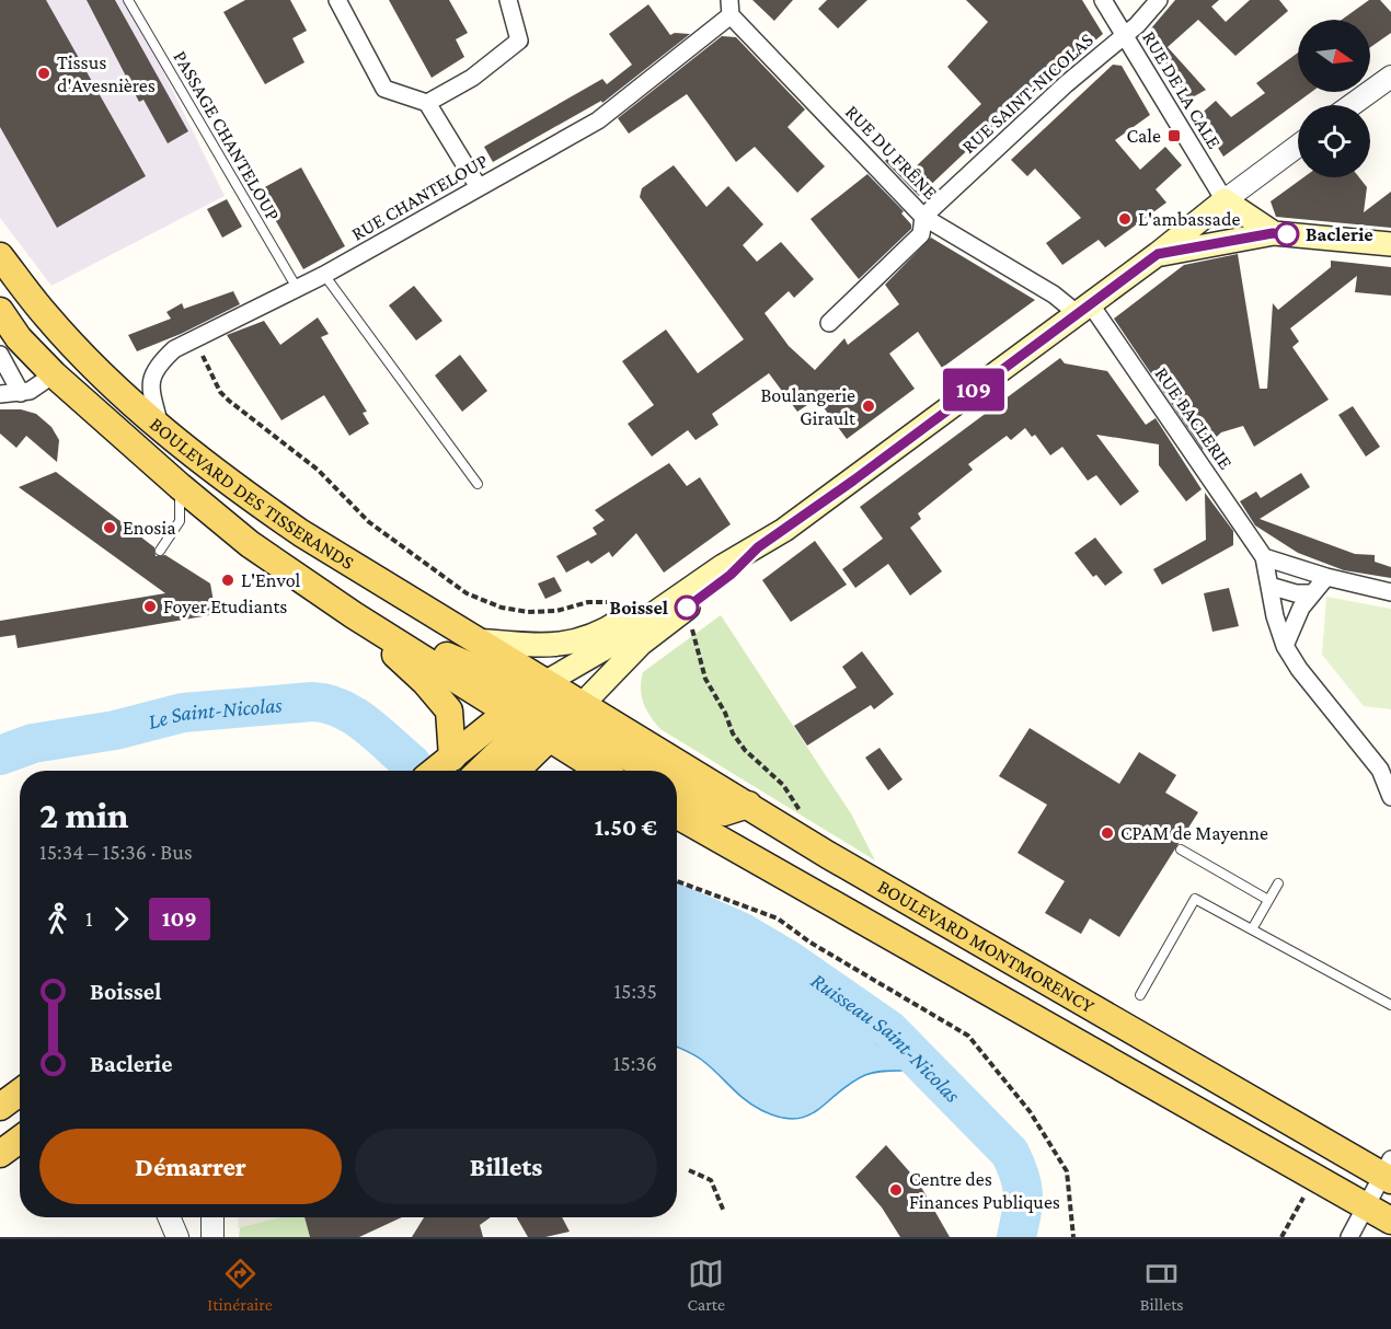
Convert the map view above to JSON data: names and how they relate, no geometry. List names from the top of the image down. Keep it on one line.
{"streets":{"main road":["BOULEVARD DES TISSERANDS","BOULEVARD MONTMORENCY"],"street":["RUE DE LA CALE","RUE SAINT-NICOLAS","RUE DU FRÊNE","RUE CHANTELOUP","RUE BACLERIE"],"lane":["PASSAGE CHANTELOUP"]},"crossings":[["RUE DE LA CALE","RUE SAINT-NICOLAS"],["RUE SAINT-NICOLAS","RUE DU FRÊNE"],["PASSAGE CHANTELOUP","RUE CHANTELOUP"],["RUE DU FRÊNE","RUE CHANTELOUP"],["RUE DU FRÊNE","RUE BACLERIE"],["RUE CHANTELOUP","BOULEVARD DES TISSERANDS"],["BOULEVARD DES TISSERANDS","BOULEVARD MONTMORENCY"]],"water":["Le Saint-Nicolas","Ruisseau Saint-Nicolas"],"places":{"other":["Tissus d'Avesnières","L'ambassade","Baclerie","Boulangerie Girault","Enosia","L'Envol","Foyer Etudiants","Boissel","CPAM de Mayenne","Centre des Finances Publiques"],"transit":["Cale"]},"lines":["bus line 109"],"north":"right","page":{"on_map":"109","heading":["2 min","15:34 – 15:36 · Bus","1.50 €"],"legs":["1","109"],"list":[{"name":"Boissel","value":"15:35"},{"name":"Baclerie","value":"15:36"}],"buttons":["Démarrer","Billets"],"tabs":["Itinéraire","Carte","Billets"]}}
